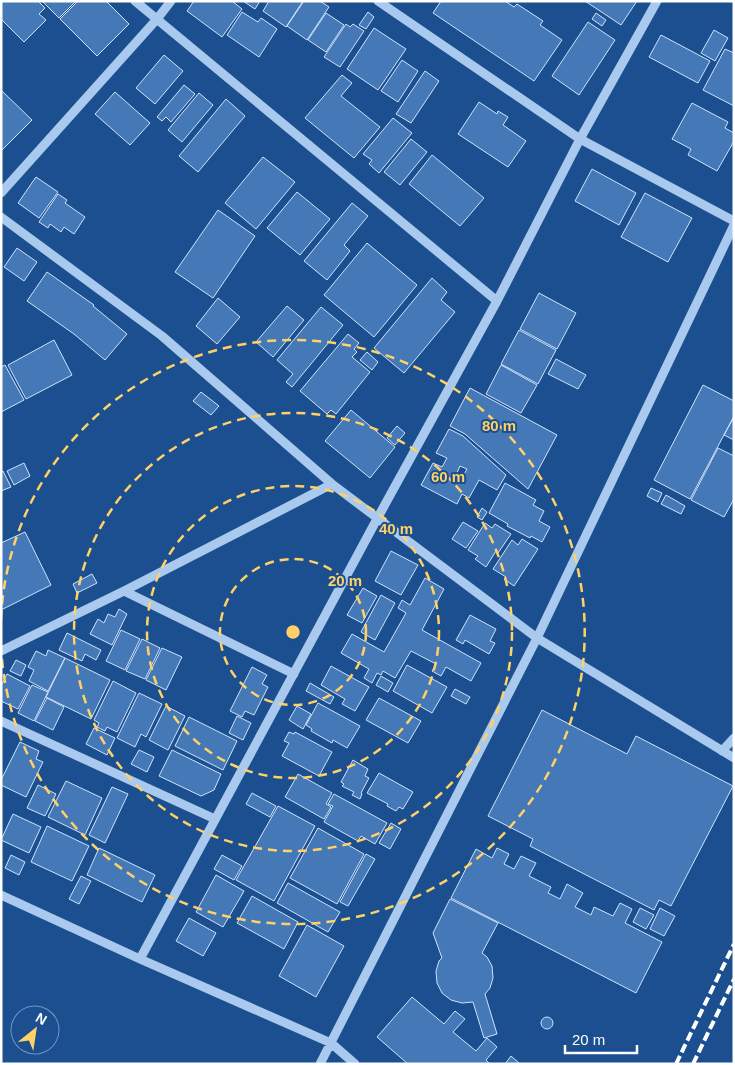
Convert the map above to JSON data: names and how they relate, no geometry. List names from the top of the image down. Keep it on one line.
{"scale_bar":"20 m","north":"top right","rings":["80 m","60 m","40 m","20 m"]}
